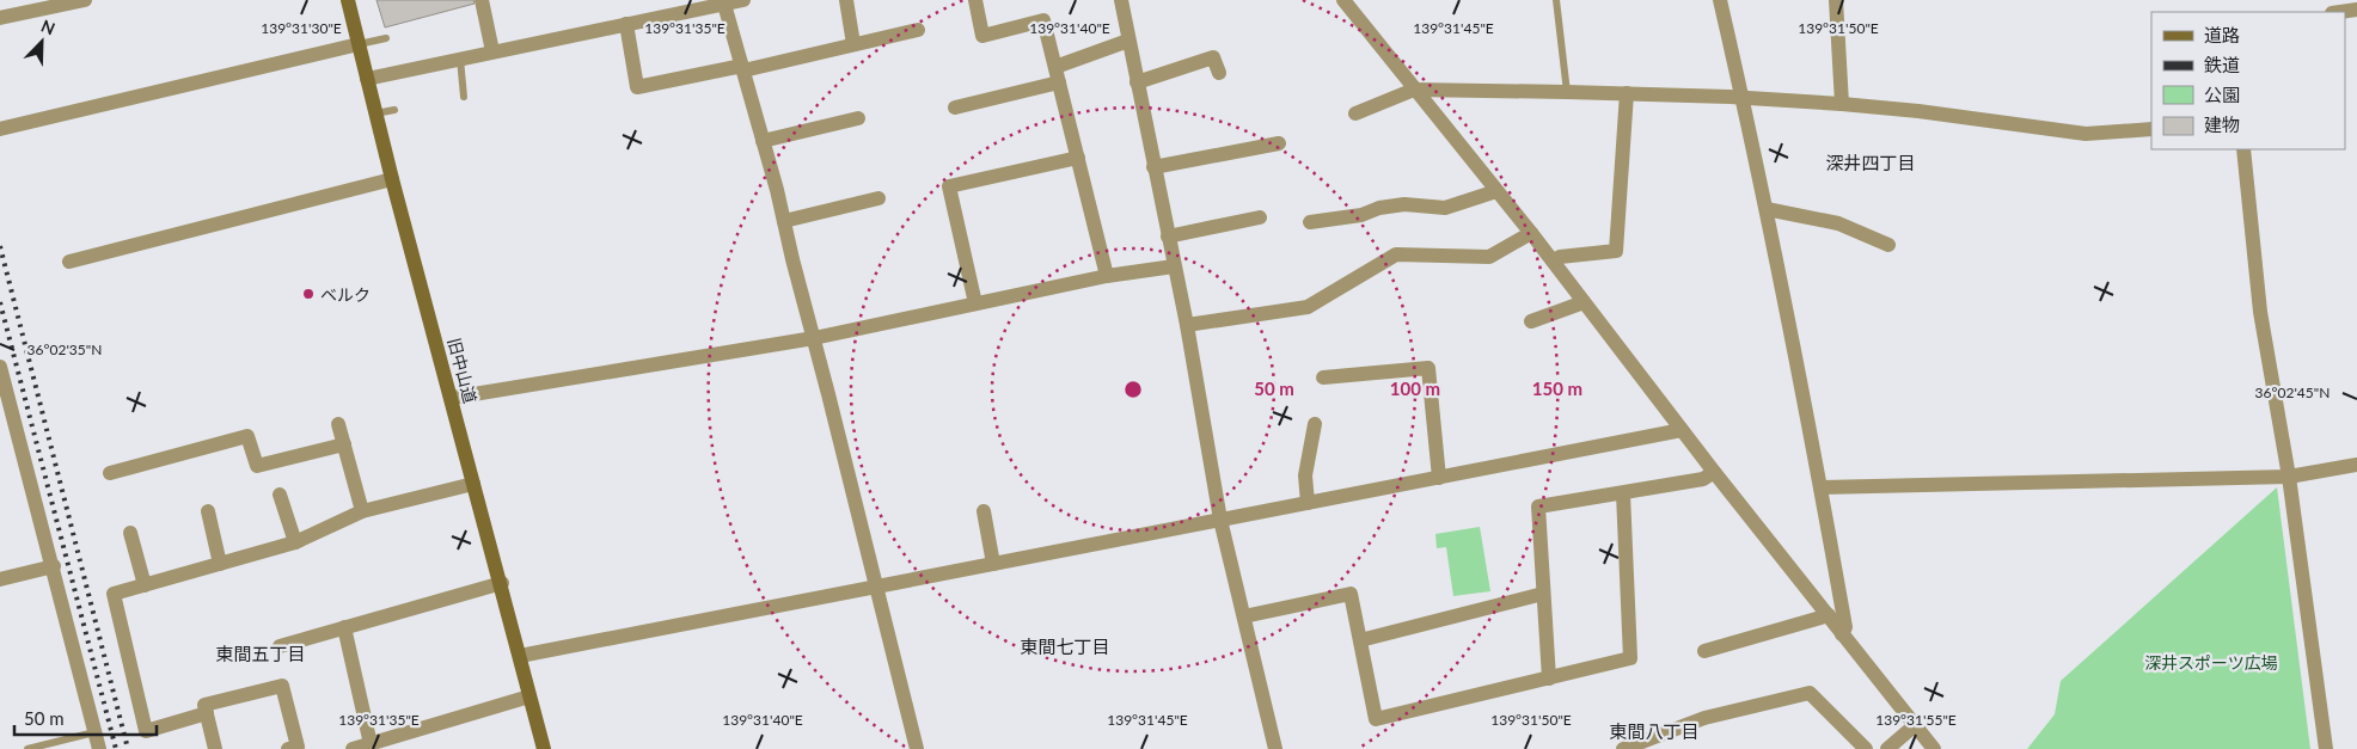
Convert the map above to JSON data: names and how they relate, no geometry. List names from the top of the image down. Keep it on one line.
{"streets":{"main road":["旧中山道"]},"districts":["深井四丁目","東間七丁目","東間五丁目","東間八丁目"],"parks":["深井スポーツ広場"],"places":["ベルク"],"legend":["道路","鉄道","公園","建物"],"scale_bar":"50 m","north":"top right","coordinates":["139°31'30\"E","139°31'35\"E","139°31'40\"E","139°31'45\"E","139°31'50\"E","36°02'35\"N","36°02'45\"N","139°31'55\"E"],"rings":["50 m","100 m","150 m"]}
